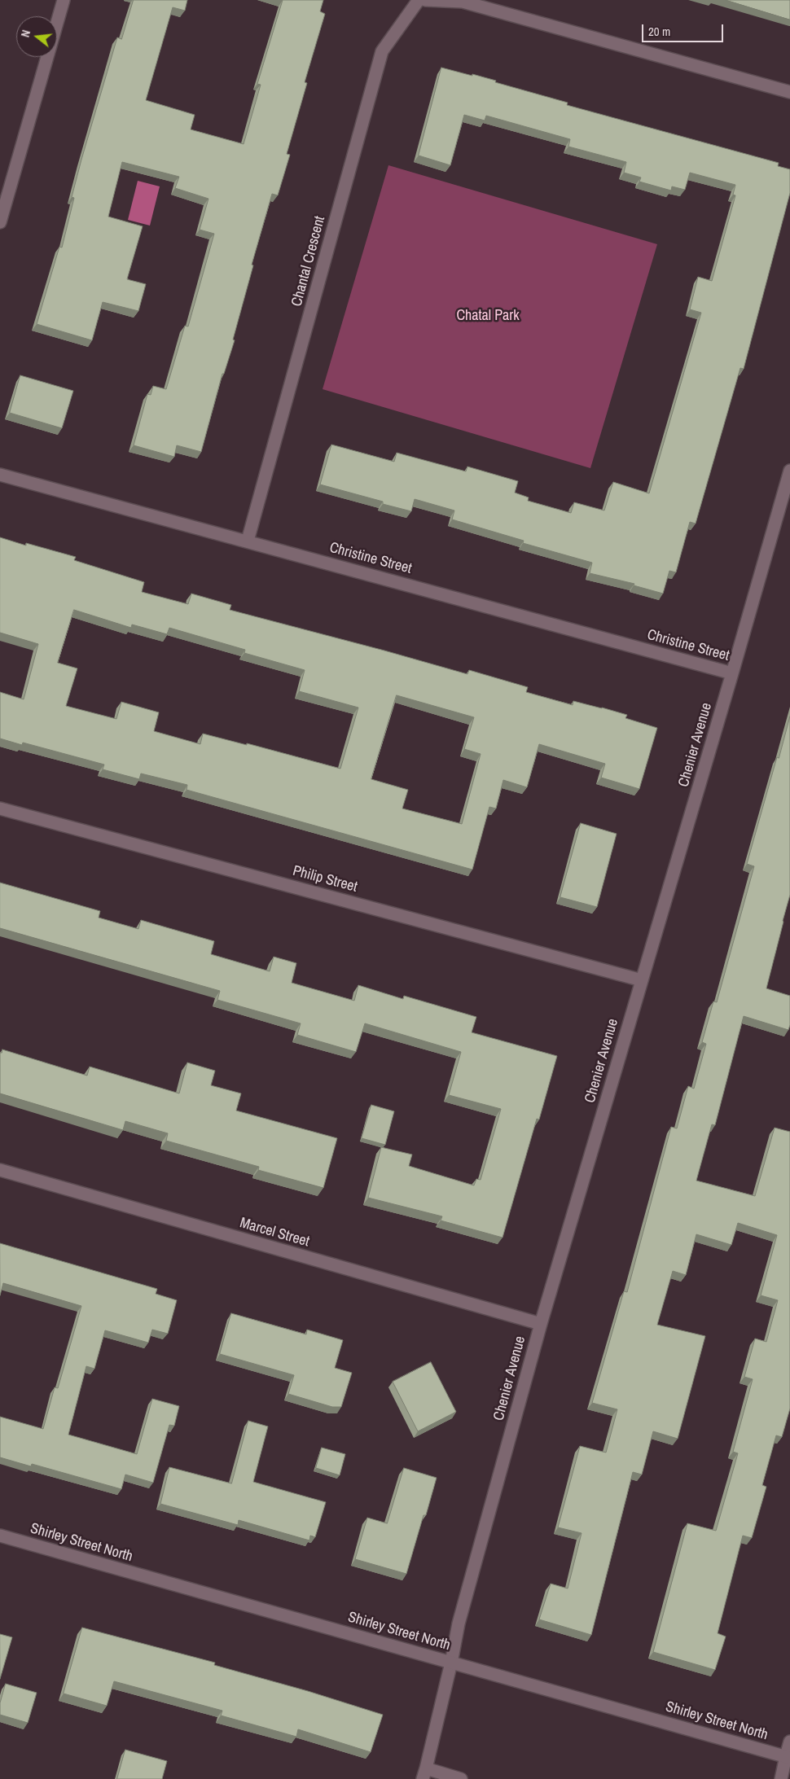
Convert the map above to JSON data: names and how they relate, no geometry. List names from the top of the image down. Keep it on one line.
{"streets":{"street":["Chantal Crescent","Christine Street","Chenier Avenue","Philip Street","Marcel Street","Shirley Street North"]},"crossings":[["Chantal Crescent","Christine Street"],["Christine Street","Chenier Avenue"],["Chenier Avenue","Philip Street"],["Chenier Avenue","Marcel Street"],["Chenier Avenue","Shirley Street North"]],"parks":["Chatal Park"],"scale_bar":"20 m","north":"left"}
